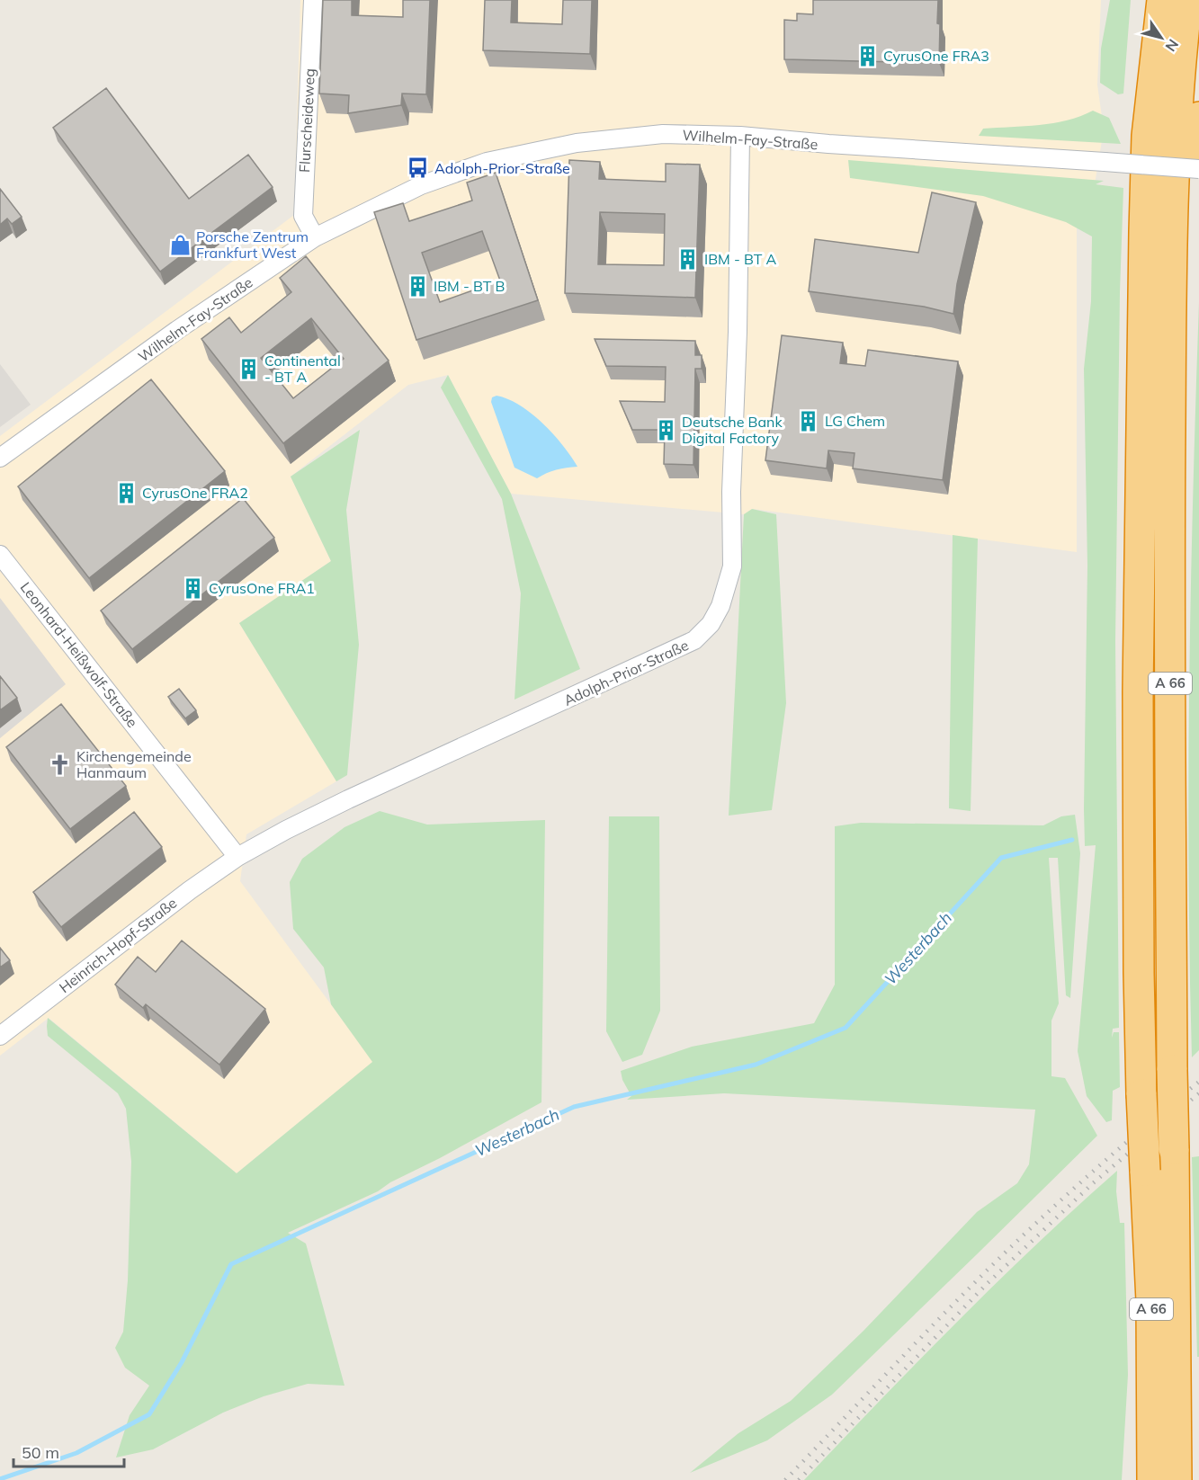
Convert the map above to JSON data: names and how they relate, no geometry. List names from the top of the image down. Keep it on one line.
{"streets":{"highway":["A 66"],"street":["Flurscheideweg","Wilhelm-Fay-Straße","Leonhard-Heißwolf-Straße","Adolph-Prior-Straße","Heinrich-Hopf-Straße"]},"crossings":[["Flurscheideweg","Wilhelm-Fay-Straße"],["Wilhelm-Fay-Straße","Adolph-Prior-Straße"],["Leonhard-Heißwolf-Straße","Adolph-Prior-Straße"],["Leonhard-Heißwolf-Straße","Heinrich-Hopf-Straße"],["Adolph-Prior-Straße","Heinrich-Hopf-Straße"]],"water":["Westerbach"],"places":{"building":["CyrusOne FRA3","IBM - BT A","IBM - BT B","Continental - BT A","LG Chem","Deutsche Bank Digital Factory","CyrusOne FRA2","CyrusOne FRA1"],"bus stop":["Adolph-Prior-Straße"],"shop":["Porsche Zentrum Frankfurt West"],"church":["Kirchengemeinde Hanmaum"]},"scale_bar":"50 m","north":"bottom right"}
